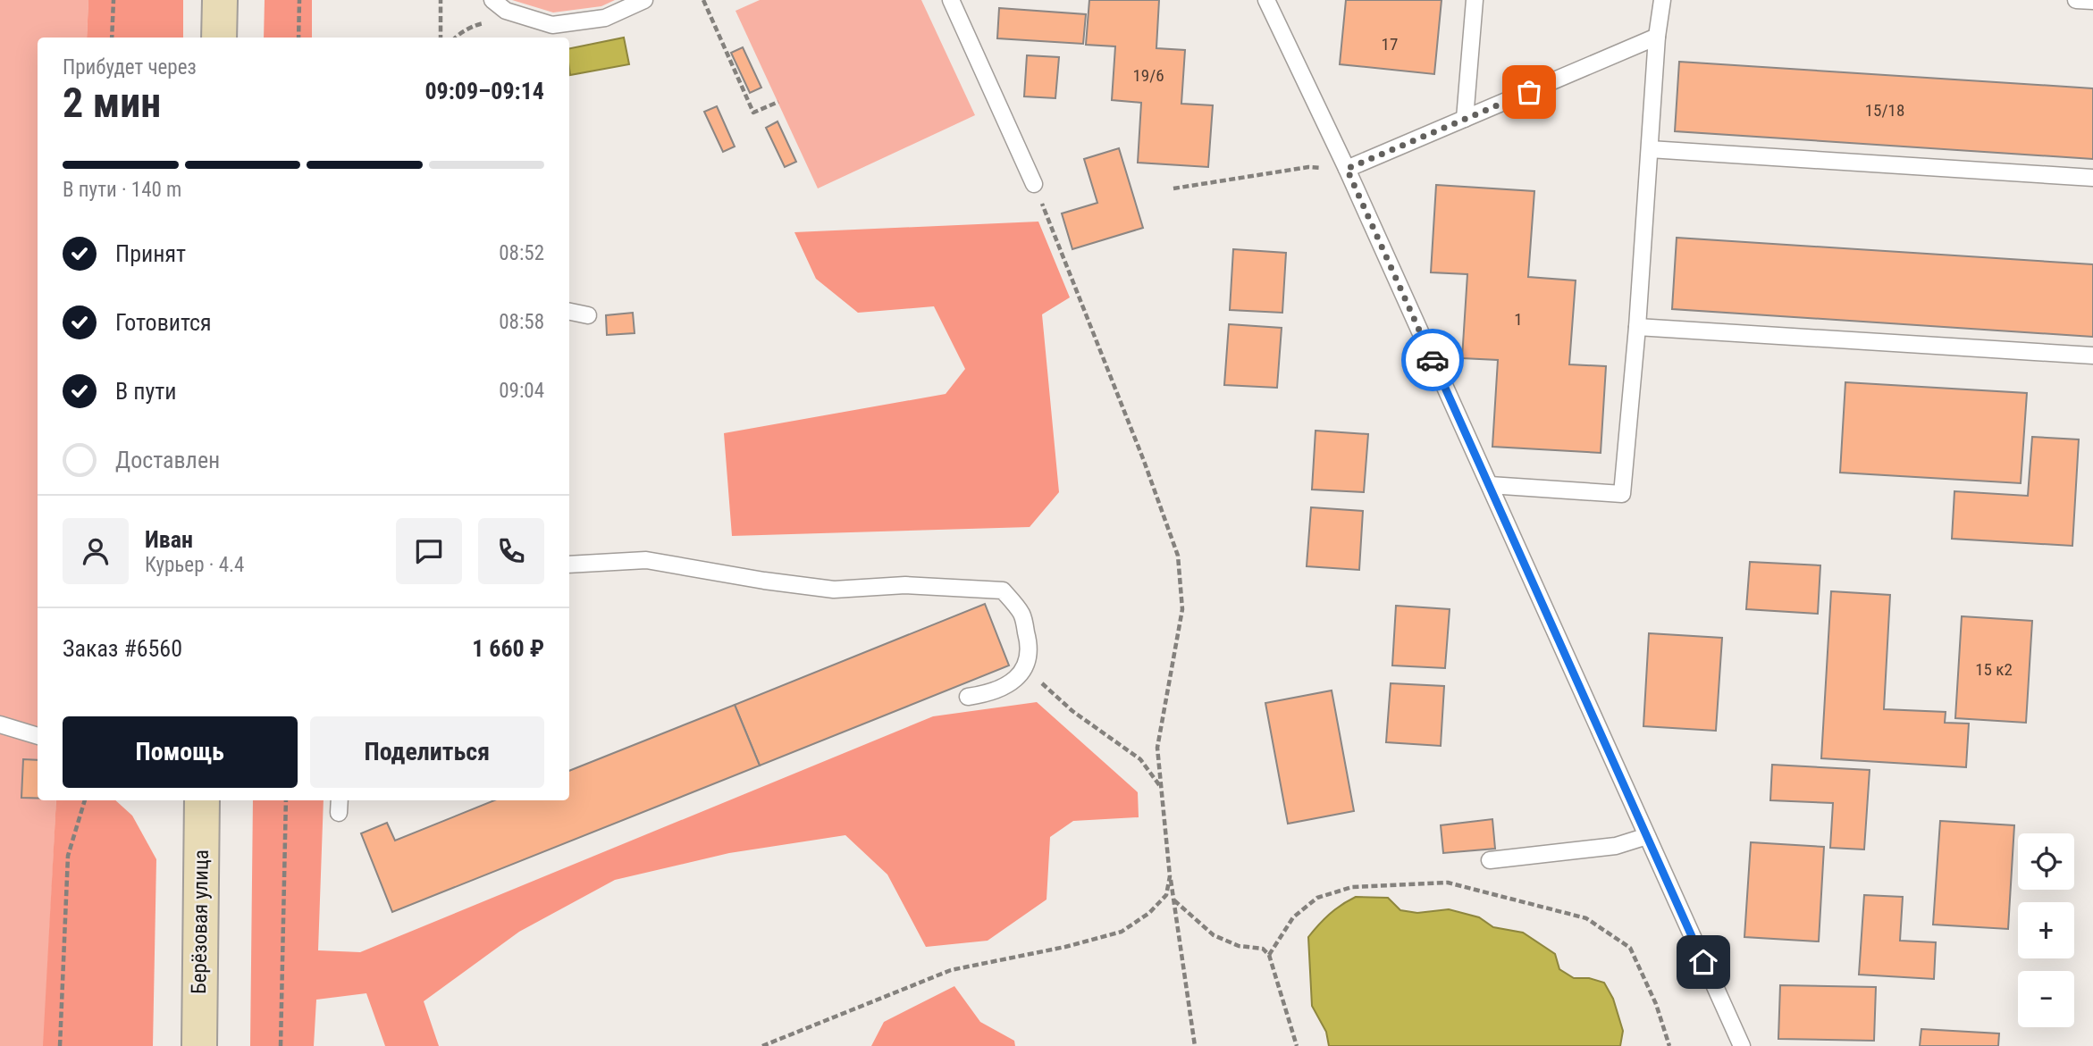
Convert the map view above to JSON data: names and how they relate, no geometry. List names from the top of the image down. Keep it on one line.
{"streets":{"main road":["Берёзовая улица"]},"house_numbers":["17","19/6","15/18","1","15 к2"],"page":{"heading":["2 мин","Прибудет через","09:09–09:14"],"panel":["Иван","Курьер · 4.4","Заказ #6560","1 660 ₽"],"bar":"В пути · 140 m","list":[["Принят","08:52"],["Готовится","08:58"],["В пути","09:04"],"Доставлен"],"buttons":["Помощь","Поделиться"],"map_buttons":["+","−"]}}
